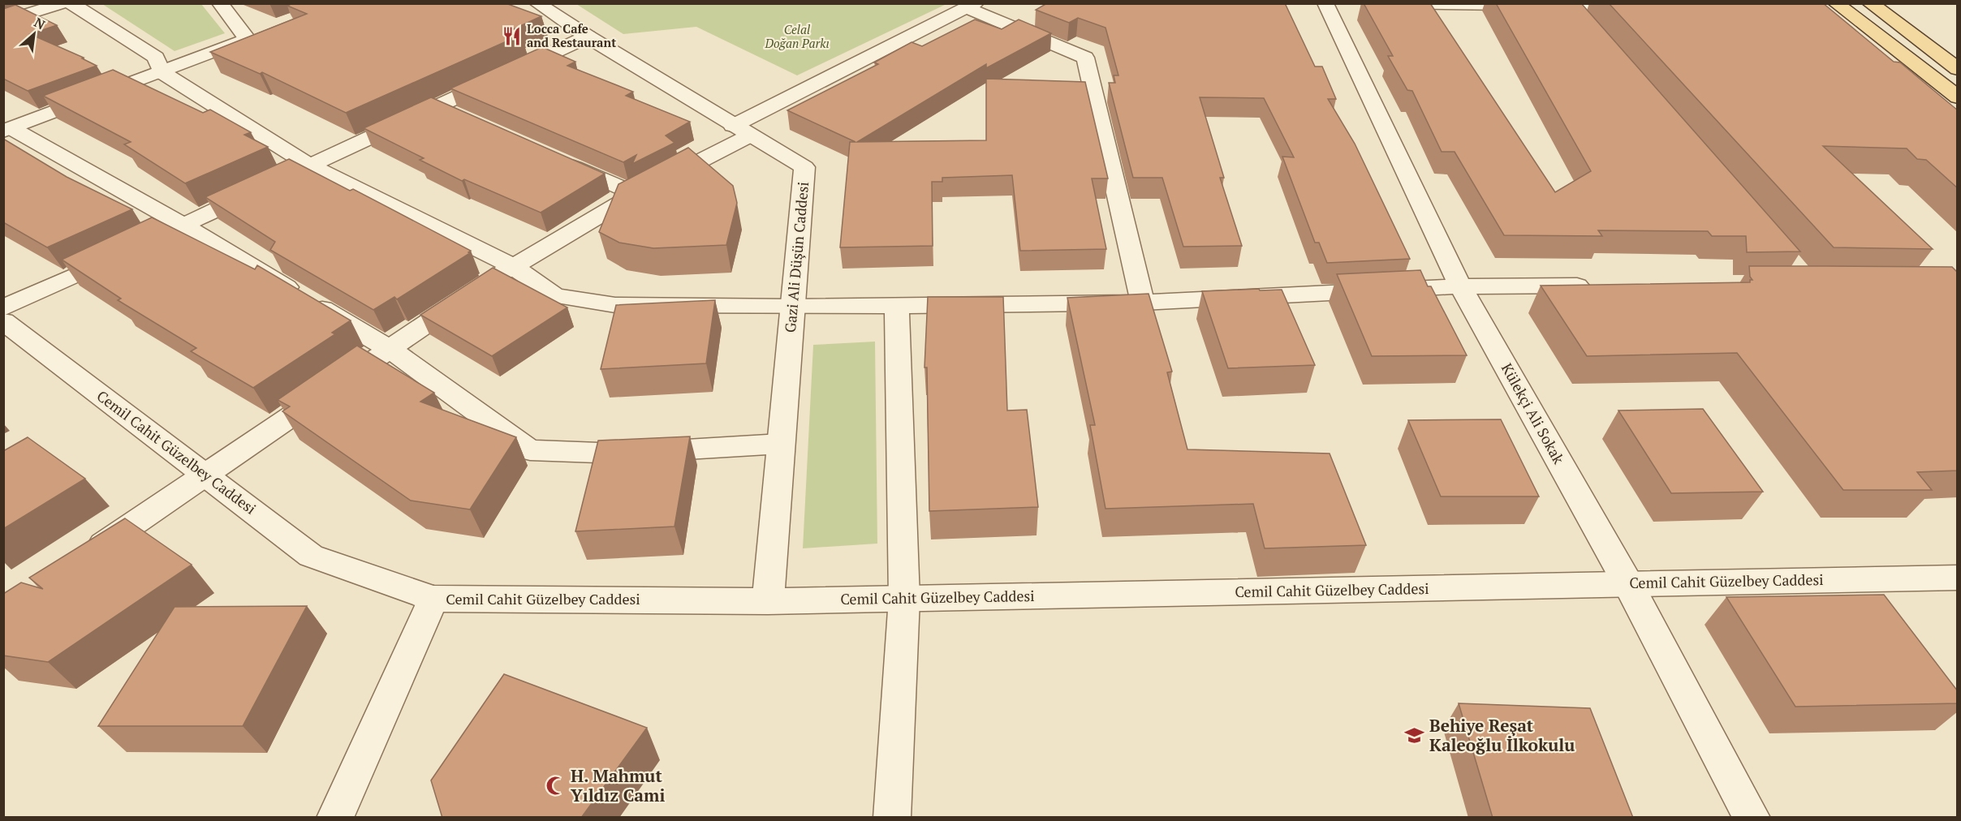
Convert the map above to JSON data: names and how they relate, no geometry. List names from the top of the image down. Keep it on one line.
{"streets":{"street":["Gazi Ali Düşün Caddesi","Külekçi Ali Sokak","Cemil Cahit Güzelbey Caddesi"]},"crossings":[["Gazi Ali Düşün Caddesi","Cemil Cahit Güzelbey Caddesi"],["Külekçi Ali Sokak","Cemil Cahit Güzelbey Caddesi"]],"parks":["Celal Doğan Parkı"],"places":{"restaurant":["Locca Cafe and Restaurant"],"school or university":["Behiye Reşat Kaleoğlu İlkokulu"],"mosque":["H. Mahmut Yıldız Cami"]},"north":"top right"}
